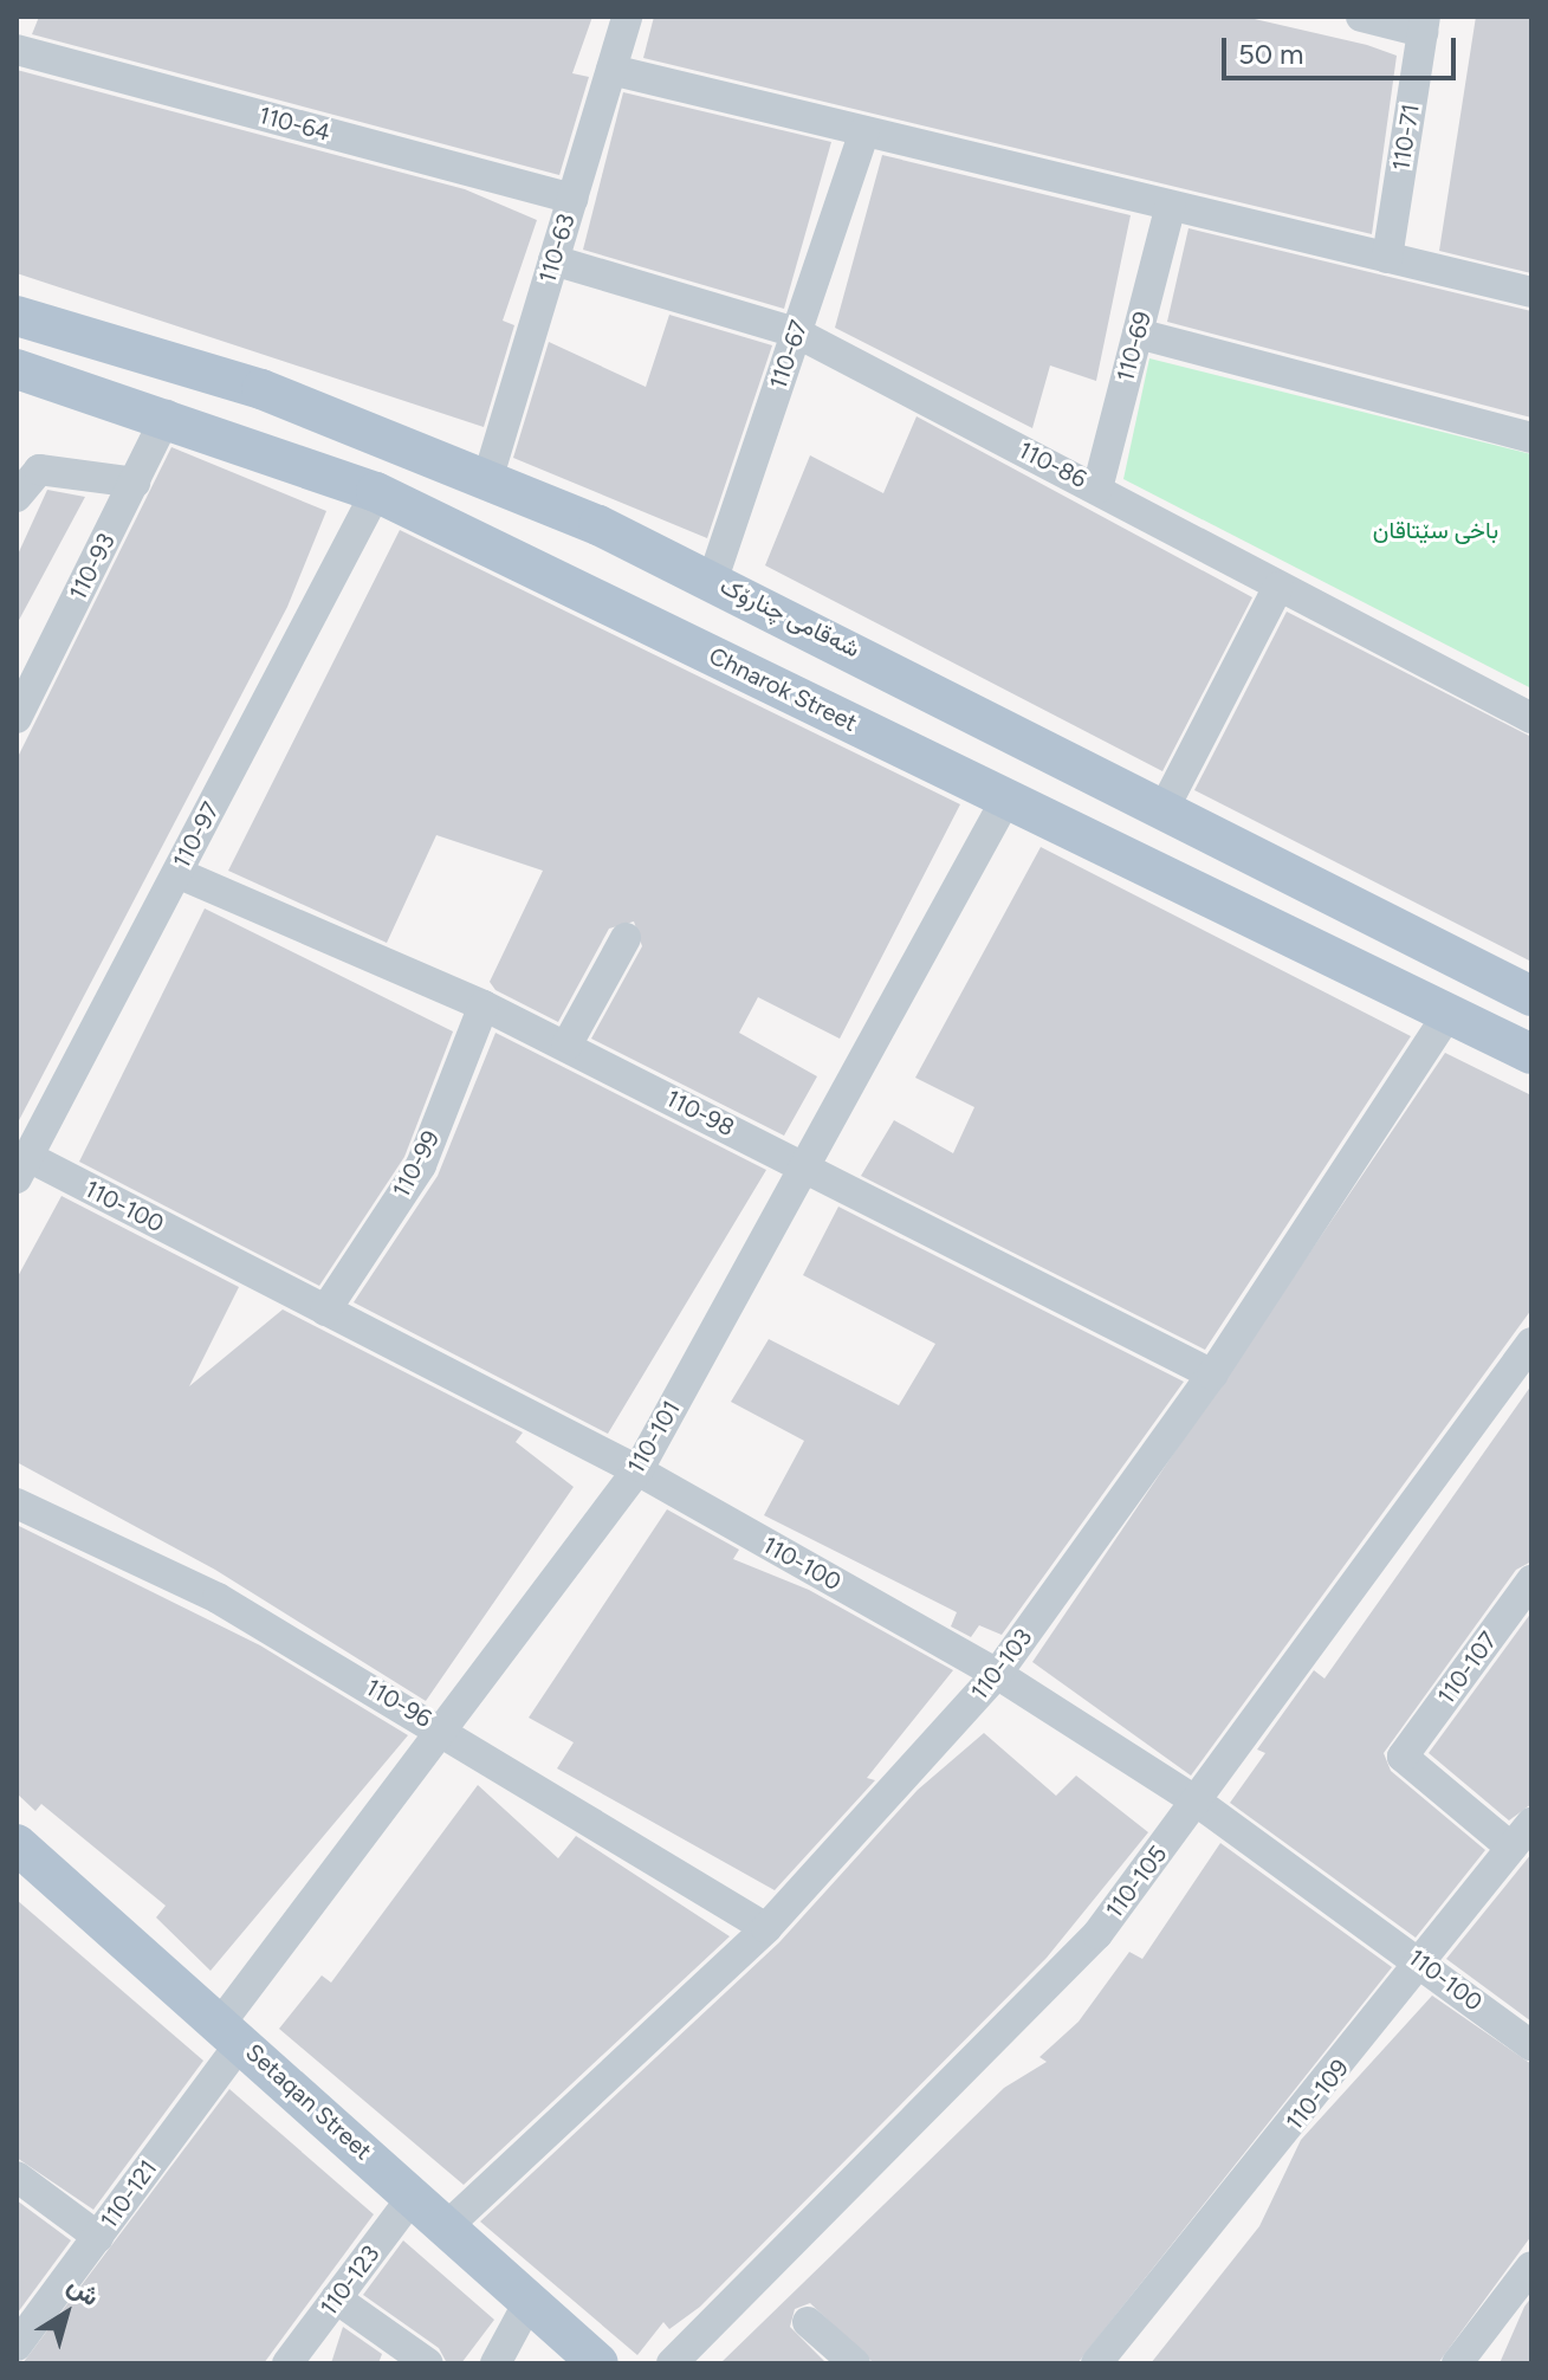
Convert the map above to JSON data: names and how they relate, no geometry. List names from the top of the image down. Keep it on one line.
{"streets":{"main road":["شەقامی چنارۆک","Chnarok Street","Setaqan Street"],"street":["110-64","110-71","110-63","110-69","110-67","110-86","110-93","110-97","110-98","110-99","110-100","110-101","110-103","110-107","110-96","110-105","110-109","110-121","110-123"]},"crossings":[["110-64","110-63"],["110-63","110-86"],["110-63","شەقامی چنارۆک"],["110-69","110-86"],["110-67","110-86"],["110-67","شەقامی چنارۆک"],["110-93","Chnarok Street"],["Chnarok Street","110-97"],["Chnarok Street","110-101"],["Chnarok Street","110-103"],["110-97","110-98"],["110-97","110-100"],["110-98","110-99"],["110-98","110-101"],["110-98","110-103"],["110-99","110-100"],["110-100","110-101"],["110-100","110-103"],["110-100","110-105"],["110-100","110-109"],["110-101","110-96"],["110-101","Setaqan Street"],["110-101","110-121"],["110-103","110-96"],["110-103","Setaqan Street"],["110-107","110-109"],["Setaqan Street","110-121"],["Setaqan Street","110-123"]],"parks":["باخی سێتاقان"],"scale_bar":"50 m","north":"top right"}
